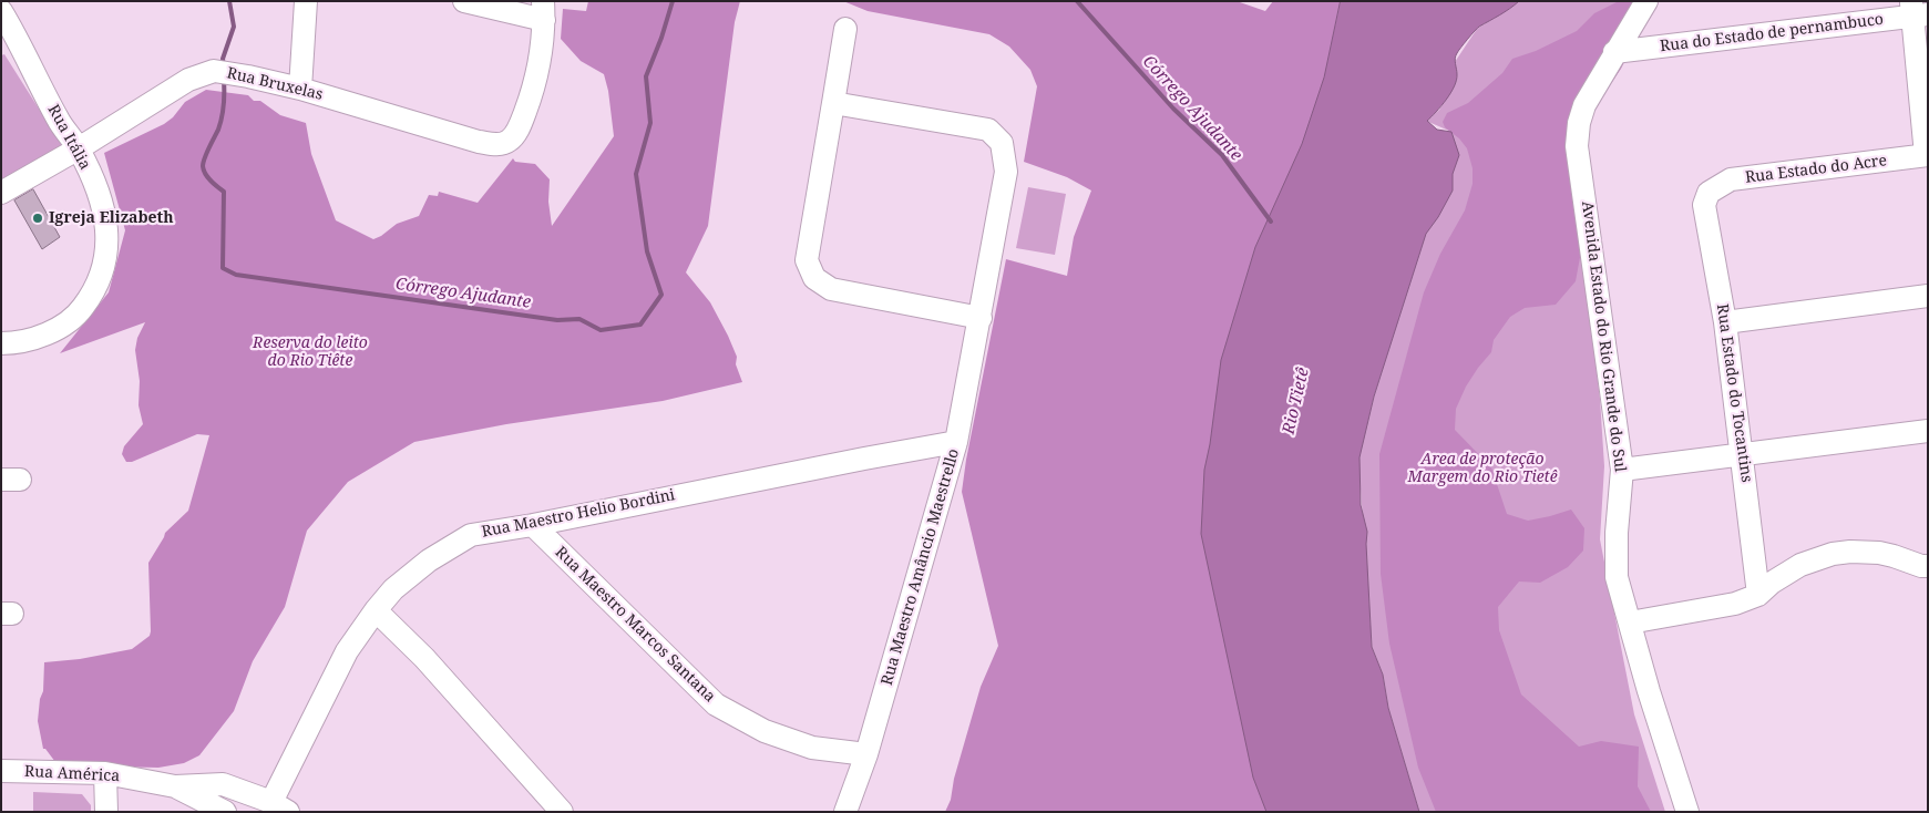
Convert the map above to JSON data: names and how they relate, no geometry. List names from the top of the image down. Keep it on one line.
{"streets":{"street":["Rua do Estado de pernambuco","Rua Bruxelas","Rua Itália","Rua Estado do Acre","Avenida Estado do Rio Grande do Sul","Rua Estado do Tocantins","Rua Maestro Helio Bordini","Rua Maestro Amâncio Maestrello","Rua Maestro Marcos Santana","Rua América"]},"crossings":[["Rua do Estado de pernambuco","Avenida Estado do Rio Grande do Sul"],["Rua Bruxelas","Rua Itália"],["Rua Estado do Acre","Rua Estado do Tocantins"],["Rua Maestro Helio Bordini","Rua Maestro Amâncio Maestrello"],["Rua Maestro Helio Bordini","Rua Maestro Marcos Santana"],["Rua Maestro Amâncio Maestrello","Rua Maestro Marcos Santana"]],"water":["Córrego Ajudante","Rio Tietê"],"parks":["Reserva do leito do Rio Tiête","Area de proteção Margem do Rio Tietê"],"places":["Igreja Elizabeth"]}
